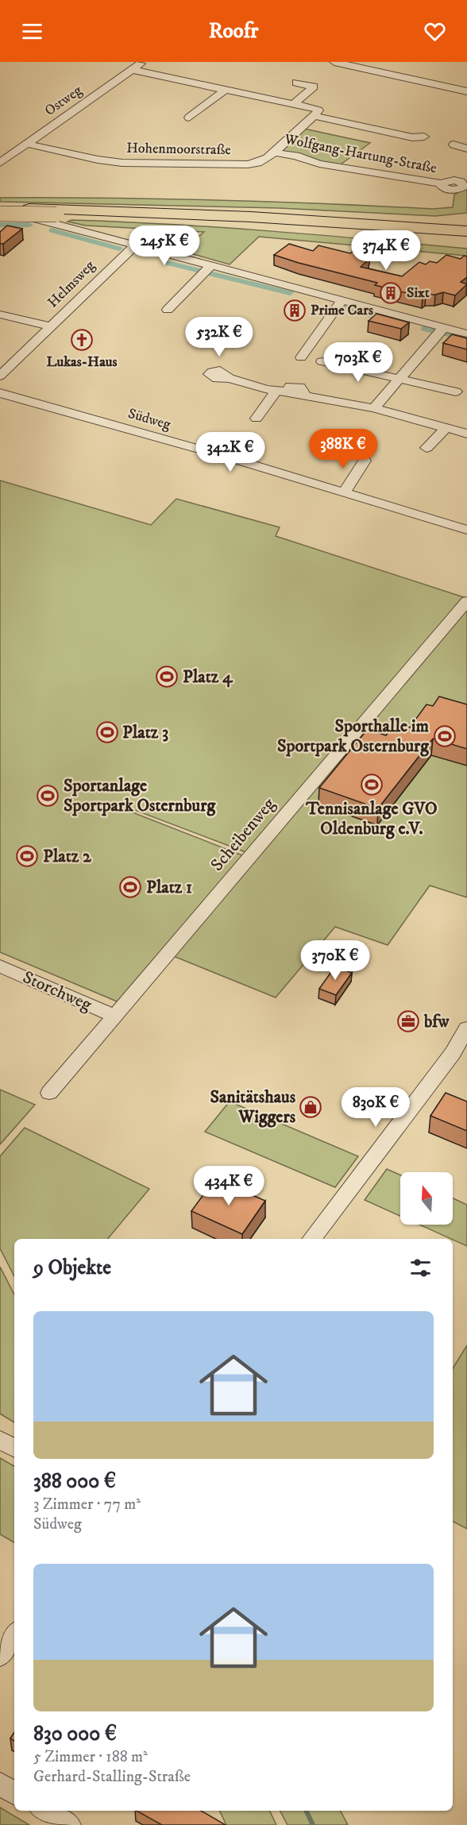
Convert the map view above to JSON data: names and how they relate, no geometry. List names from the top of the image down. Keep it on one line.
{"streets":{"street":["Ostweg","Hohenmoorstraße","Wolfgang-Hartung-Straße","Helmsweg","Südweg","Scheibenweg","Storchweg"]},"crossings":[["Ostweg","Hohenmoorstraße"],["Hohenmoorstraße","Wolfgang-Hartung-Straße"],["Scheibenweg","Storchweg"]],"places":{"building":["Sixt","Prime Cars"],"church":["Lukas-Haus"],"sports":["Platz 4","Platz 3","Sporthalle im Sportpark Osternburg","Tennisanlage GVO Oldenburg e.V.","Sportanlage Sportpark Osternburg","Platz 2","Platz 1"],"office":["bfw"],"shop":["Sanitätshaus Wiggers"]},"north":"top","page":{"header":"Roofr","price":["245K €","374K €","532K €","703K €","388K €","342K €","370K €","830K €","434K €"],"heading":"9 Objekte","list":[{"name":"388 000 €","note":"3 Zimmer · 77 m² · Südweg"},{"name":"830 000 €","note":"5 Zimmer · 188 m² · Gerhard-Stalling-Straße"}]}}
